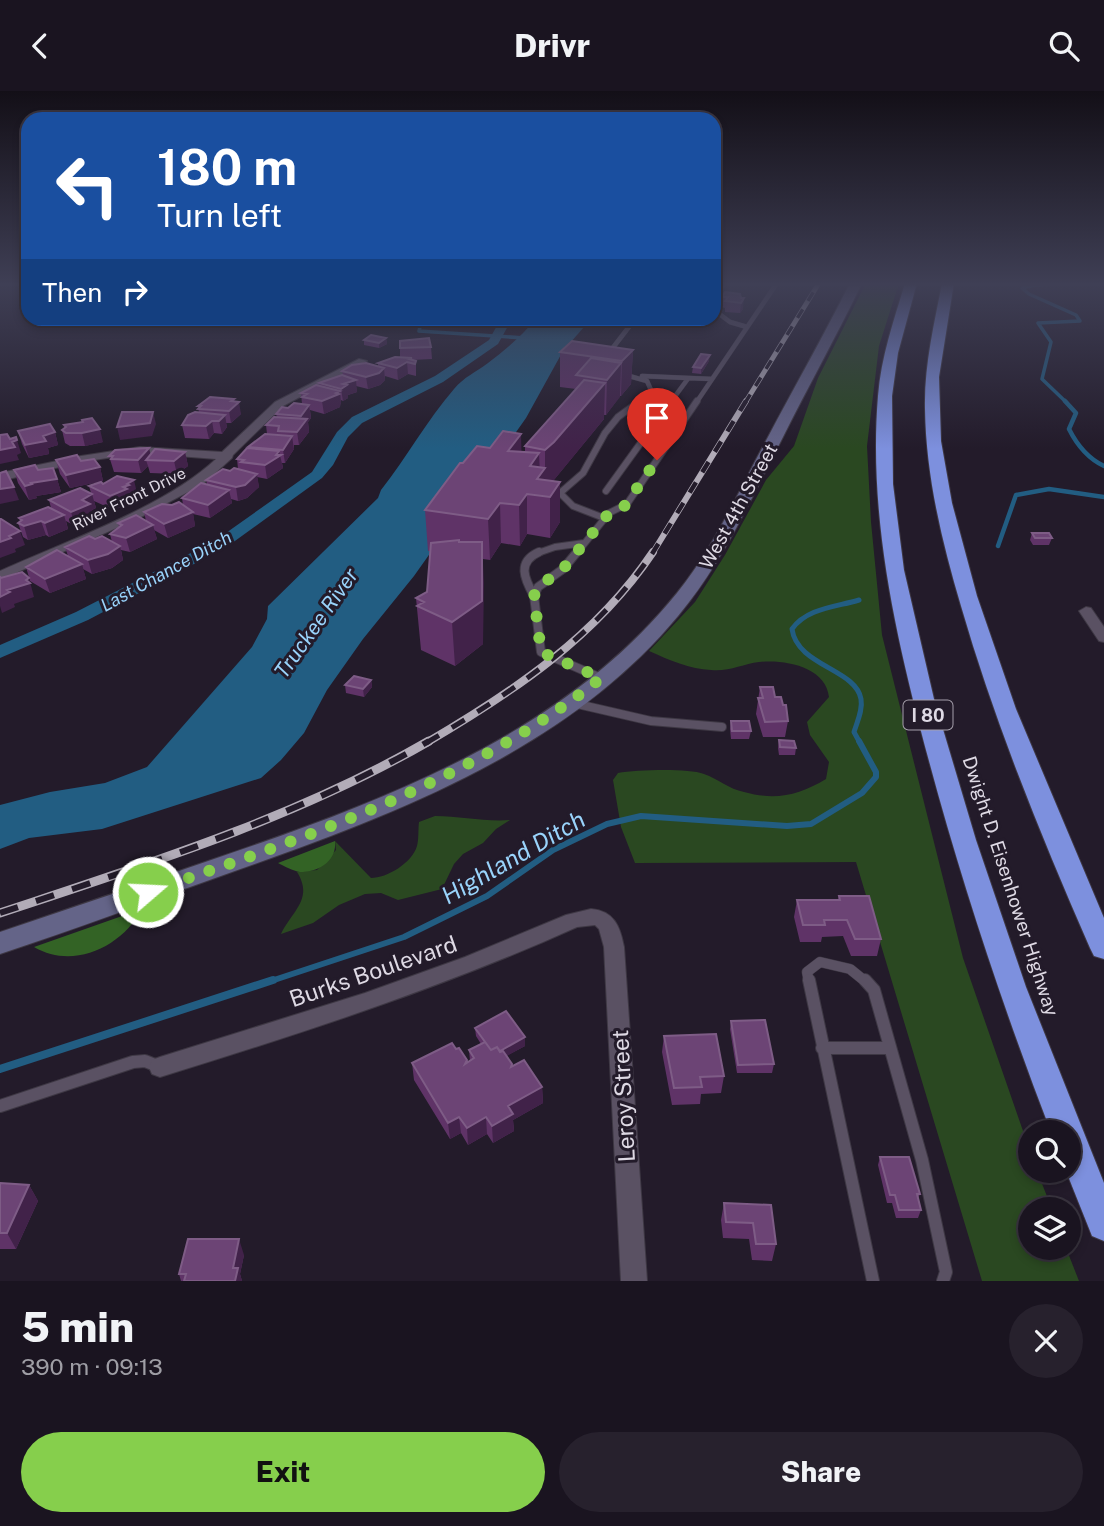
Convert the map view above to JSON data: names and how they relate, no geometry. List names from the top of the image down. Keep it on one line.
{"streets":{"highway":["I 80","Dwight D. Eisenhower Highway"],"main road":["West 4th Street"],"street":["River Front Drive","Burks Boulevard","Leroy Street"]},"crossings":[["Burks Boulevard","Leroy Street"]],"water":["Last Chance Ditch","Truckee River","Highland Ditch"],"page":{"header":"Drivr","turn":["180 m","Turn left"],"then":"Then","heading":["5 min","390 m · 09:13"],"buttons":["Exit","Share"]}}
